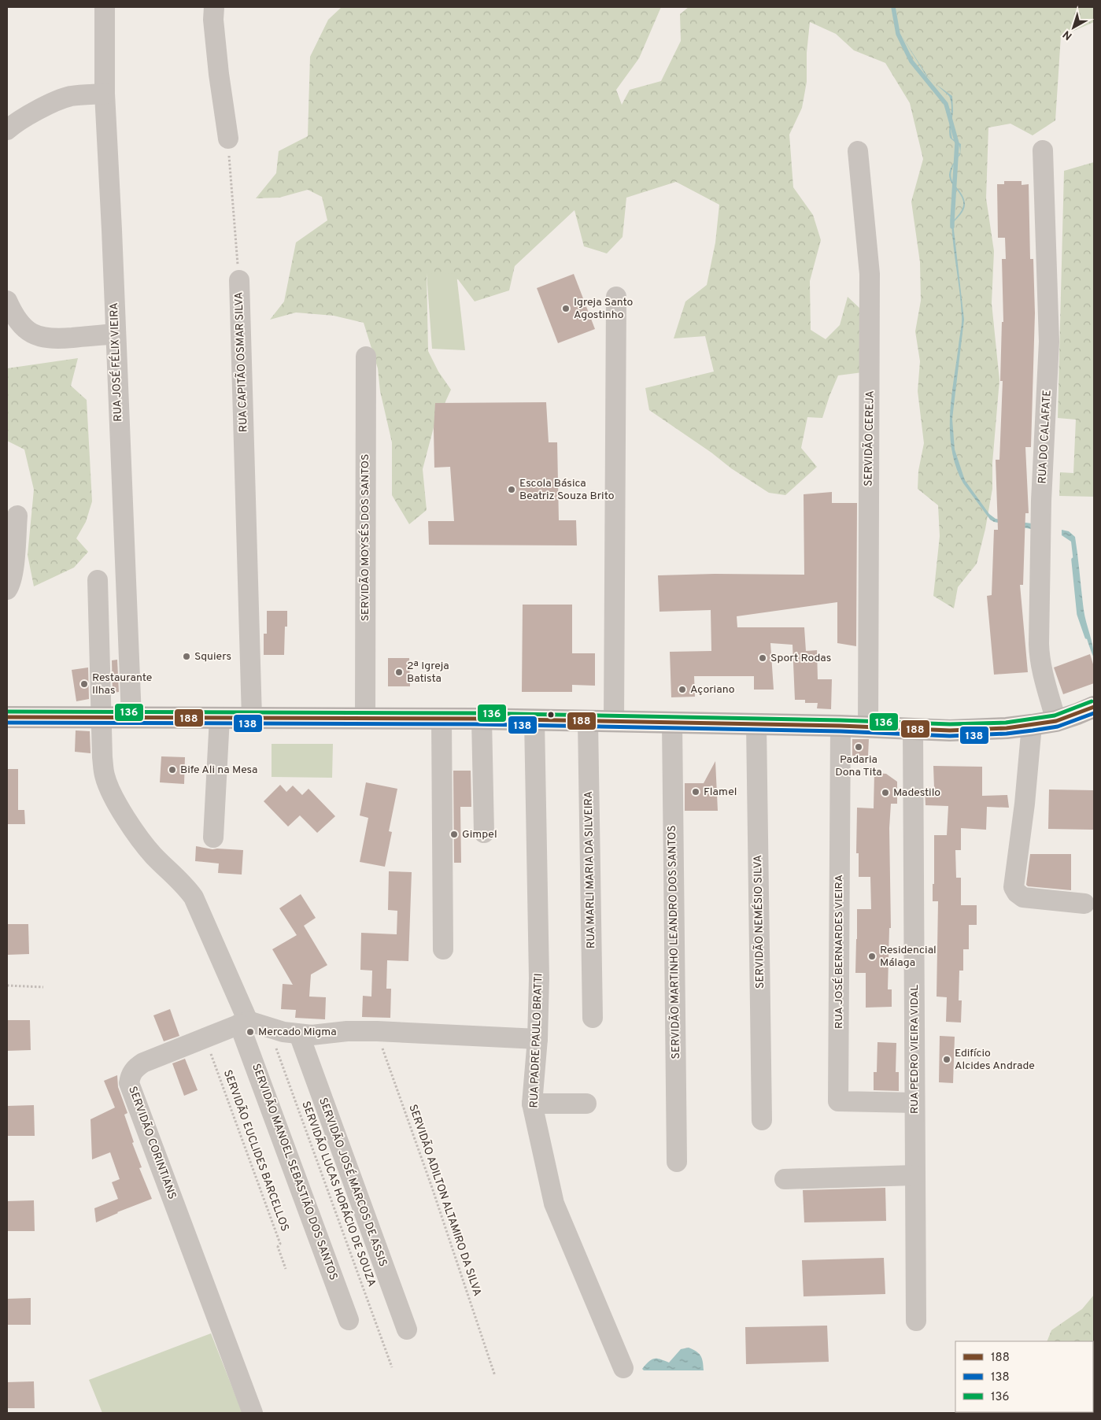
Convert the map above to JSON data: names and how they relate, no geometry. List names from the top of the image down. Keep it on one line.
{"streets":{"street":["RUA JOSÉ FÉLIX VIEIRA","RUA CAPITÃO OSMAR SILVA","RUA DO CALAFATE","SERVIDÃO CEREJA","SERVIDÃO MOYSÉS DOS SANTOS","RUA MARLI MARIA DA SILVEIRA","SERVIDÃO NEMÉSIO SILVA","SERVIDÃO MARTINHO LEANDRO DOS SANTOS","RUA JOSÉ BERNARDES VIEIRA","RUA PADRE PAULO BRATTI","RUA PEDRO VIEIRA VIDAL","SERVIDÃO CORINTIANS","SERVIDÃO MANOEL SEBASTIÃO DOS SANTOS","SERVIDÃO JOSÉ MARCOS DE ASSIS"],"path":["SERVIDÃO EUCLIDES BARCELLOS","SERVIDÃO LUCAS HORÁCIO DE SOUZA","SERVIDÃO ADILTON ALTAMIRO DA SILVA"]},"crossings":[["RUA JOSÉ BERNARDES VIEIRA","RUA PEDRO VIEIRA VIDAL"],["SERVIDÃO CORINTIANS","SERVIDÃO EUCLIDES BARCELLOS"],["SERVIDÃO CORINTIANS","SERVIDÃO MANOEL SEBASTIÃO DOS SANTOS"]],"places":["Igreja Santo Agostinho","Escola Básica Beatriz Souza Brito","Squiers","Sport Rodas","2ª Igreja Batista","Restaurante Ilhas","Açoriano","Padaria Dona Tita","Bife Ali na Mesa","Flamel","Madestilo","Gimpel","Residencial Málaga","Mercado Migma","Edifício Alcides Andrade"],"lines":["transit line 136","transit line 188","transit line 138"],"legend":["188","138","136"],"north":"bottom left"}
